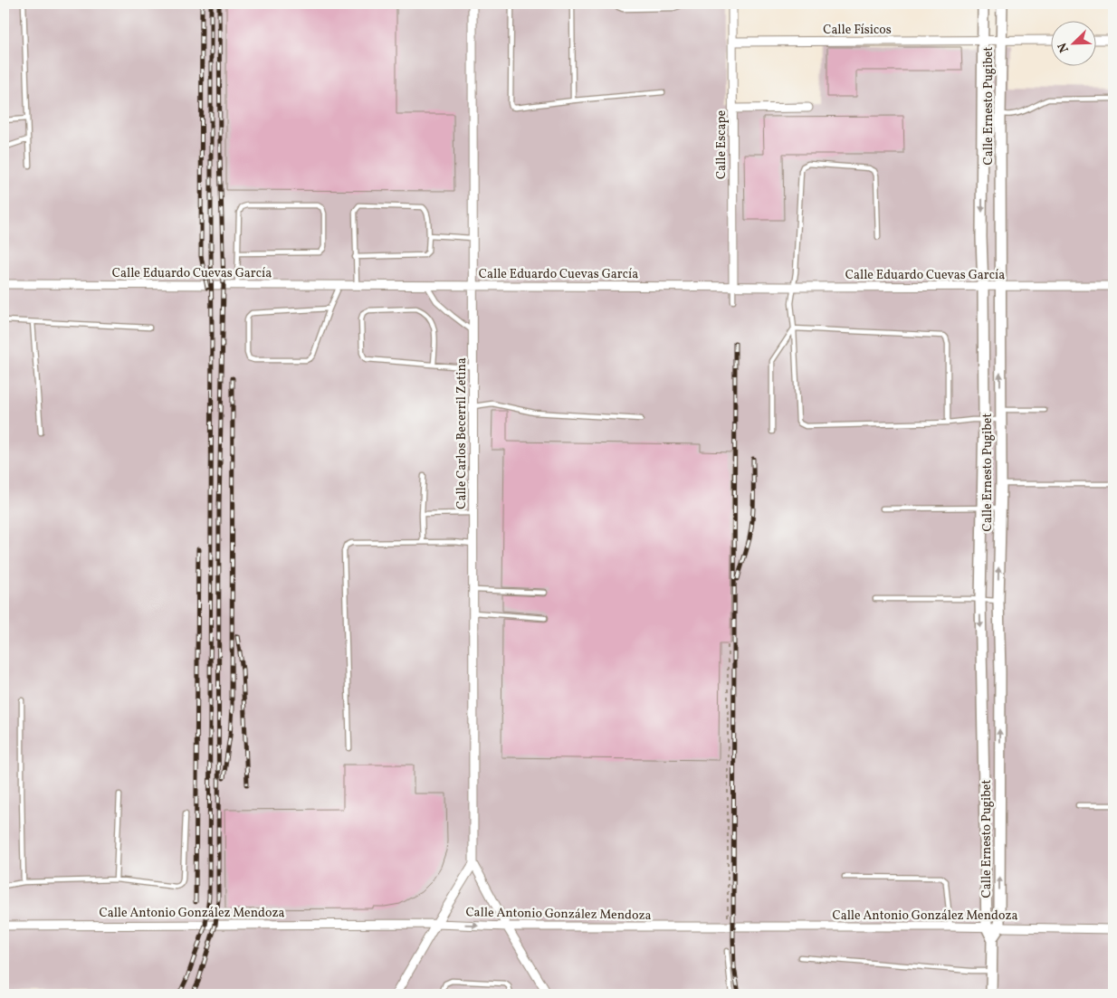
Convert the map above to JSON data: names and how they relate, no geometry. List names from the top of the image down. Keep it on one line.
{"streets":{"street":["Calle Físicos","Calle Ernesto Pugibet","Calle Escape","Calle Eduardo Cuevas García","Calle Carlos Becerril Zetina","Calle Antonio González Mendoza"]},"crossings":[["Calle Físicos","Calle Ernesto Pugibet"],["Calle Físicos","Calle Escape"],["Calle Ernesto Pugibet","Calle Eduardo Cuevas García"],["Calle Ernesto Pugibet","Calle Antonio González Mendoza"],["Calle Escape","Calle Eduardo Cuevas García"],["Calle Eduardo Cuevas García","Calle Carlos Becerril Zetina"],["Calle Carlos Becerril Zetina","Calle Antonio González Mendoza"]],"north":"bottom left"}
